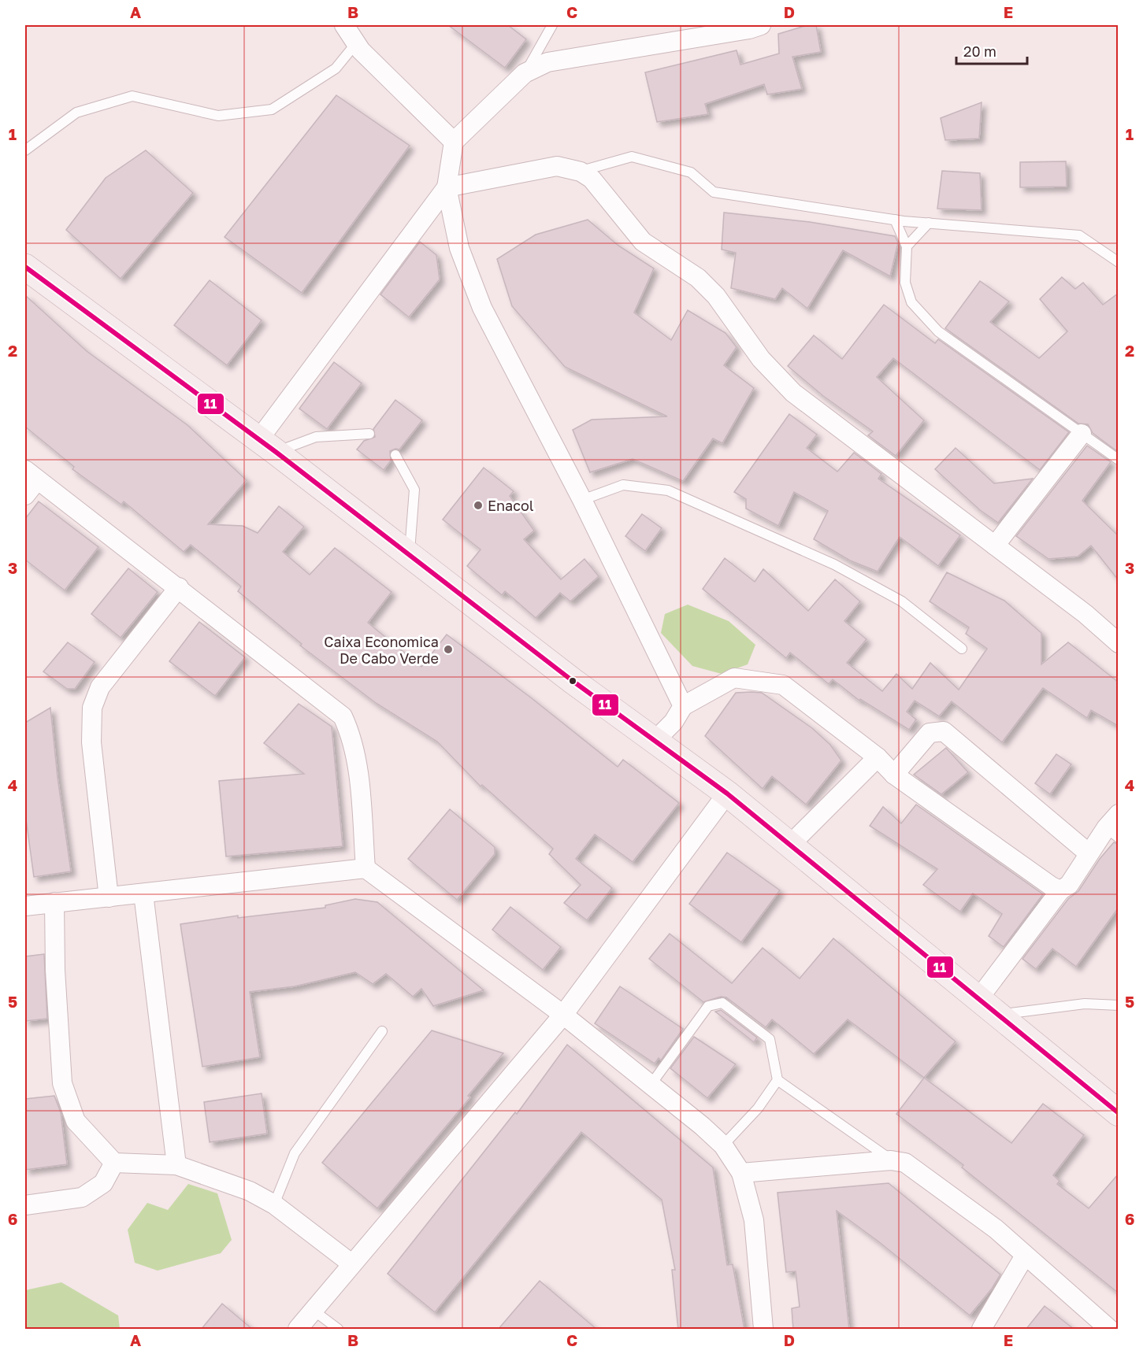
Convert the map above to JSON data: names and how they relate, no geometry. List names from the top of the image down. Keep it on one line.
{"places":["Enacol","Caixa Economica De Cabo Verde"],"lines":["transit line 11"],"scale_bar":"20 m","grid":{"columns":["A","B","C","D","E"],"rows":["1","2","3","4","5","6"]}}
